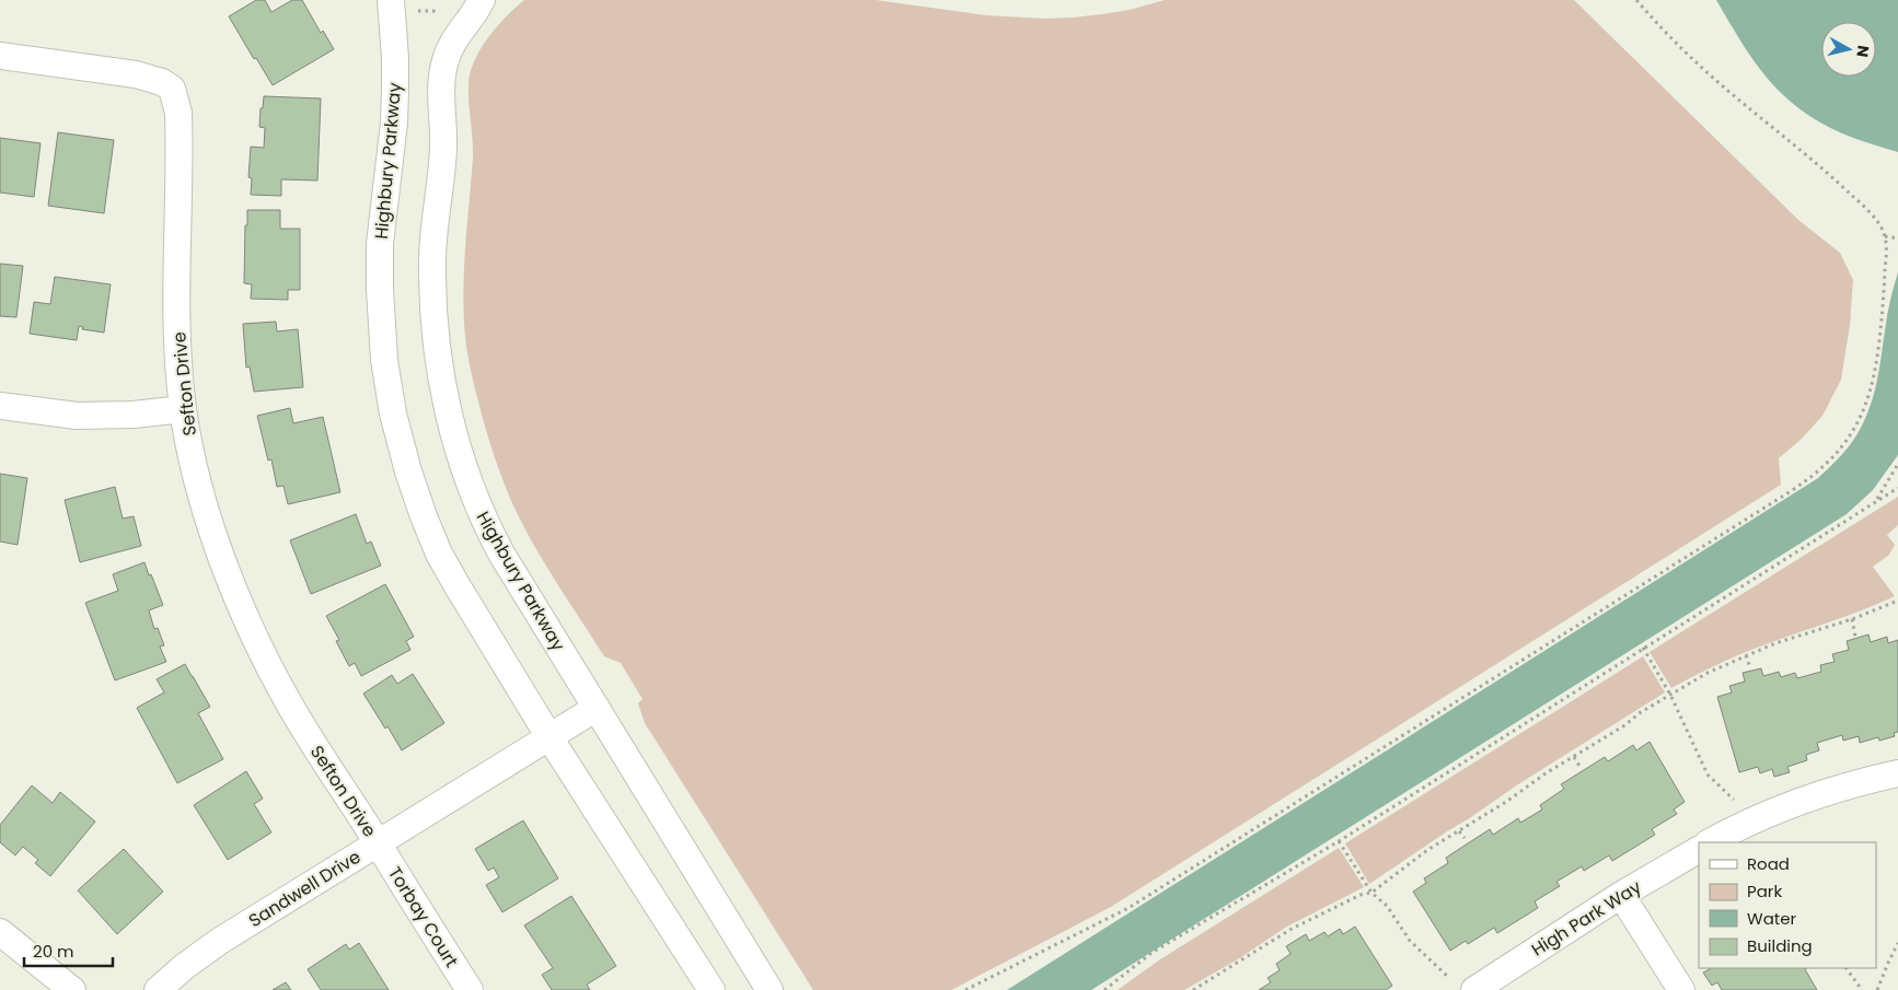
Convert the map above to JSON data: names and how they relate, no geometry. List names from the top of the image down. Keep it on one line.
{"streets":{"street":["Highbury Parkway","Sefton Drive","Sandwell Drive","Torbay Court","High Park Way"]},"crossings":[["Highbury Parkway","Sandwell Drive"],["Sefton Drive","Sandwell Drive"],["Sefton Drive","Torbay Court"],["Sandwell Drive","Torbay Court"]],"legend":["Road","Park","Water","Building"],"scale_bar":"20 m","north":"right"}
